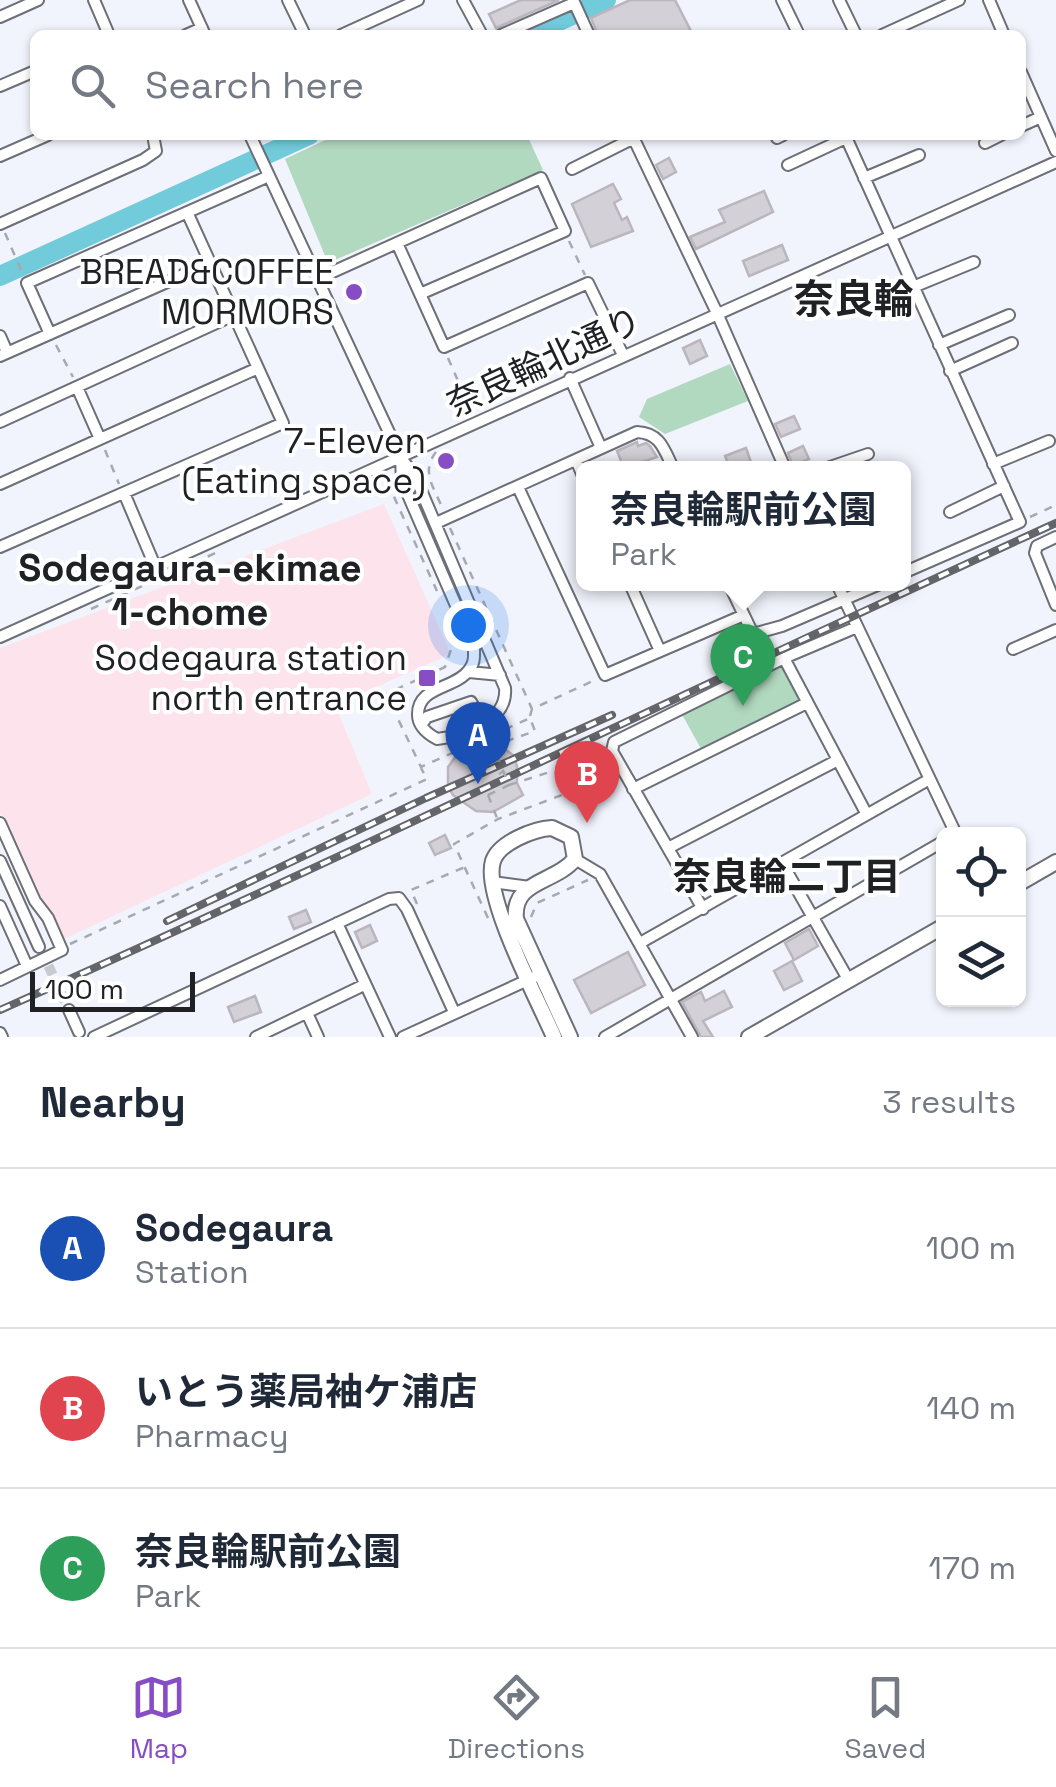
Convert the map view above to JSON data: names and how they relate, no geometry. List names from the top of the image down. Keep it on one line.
{"streets":{"street":["奈良輪北通り"]},"districts":["奈良輪","Sodegaura-ekimae 1-chome","奈良輪二丁目"],"places":{"other":["BREAD&COFFEE MORMORS","7-Eleven (Eating space)"],"transit":["Sodegaura station north entrance"]},"scale_bar":"100 m","page":{"search":"Search here","popup":["奈良輪駅前公園","Park"],"pins":["C","A","B"],"scale":"100 m","heading":["Nearby","3 results"],"list":[{"mark":"A","name":"Sodegaura","note":"Station","value":"100 m"},{"mark":"B","name":"いとう薬局袖ケ浦店","note":"Pharmacy","value":"140 m"},{"mark":"C","name":"奈良輪駅前公園","note":"Park","value":"170 m"}],"nav":["Map","Directions","Saved"]}}
